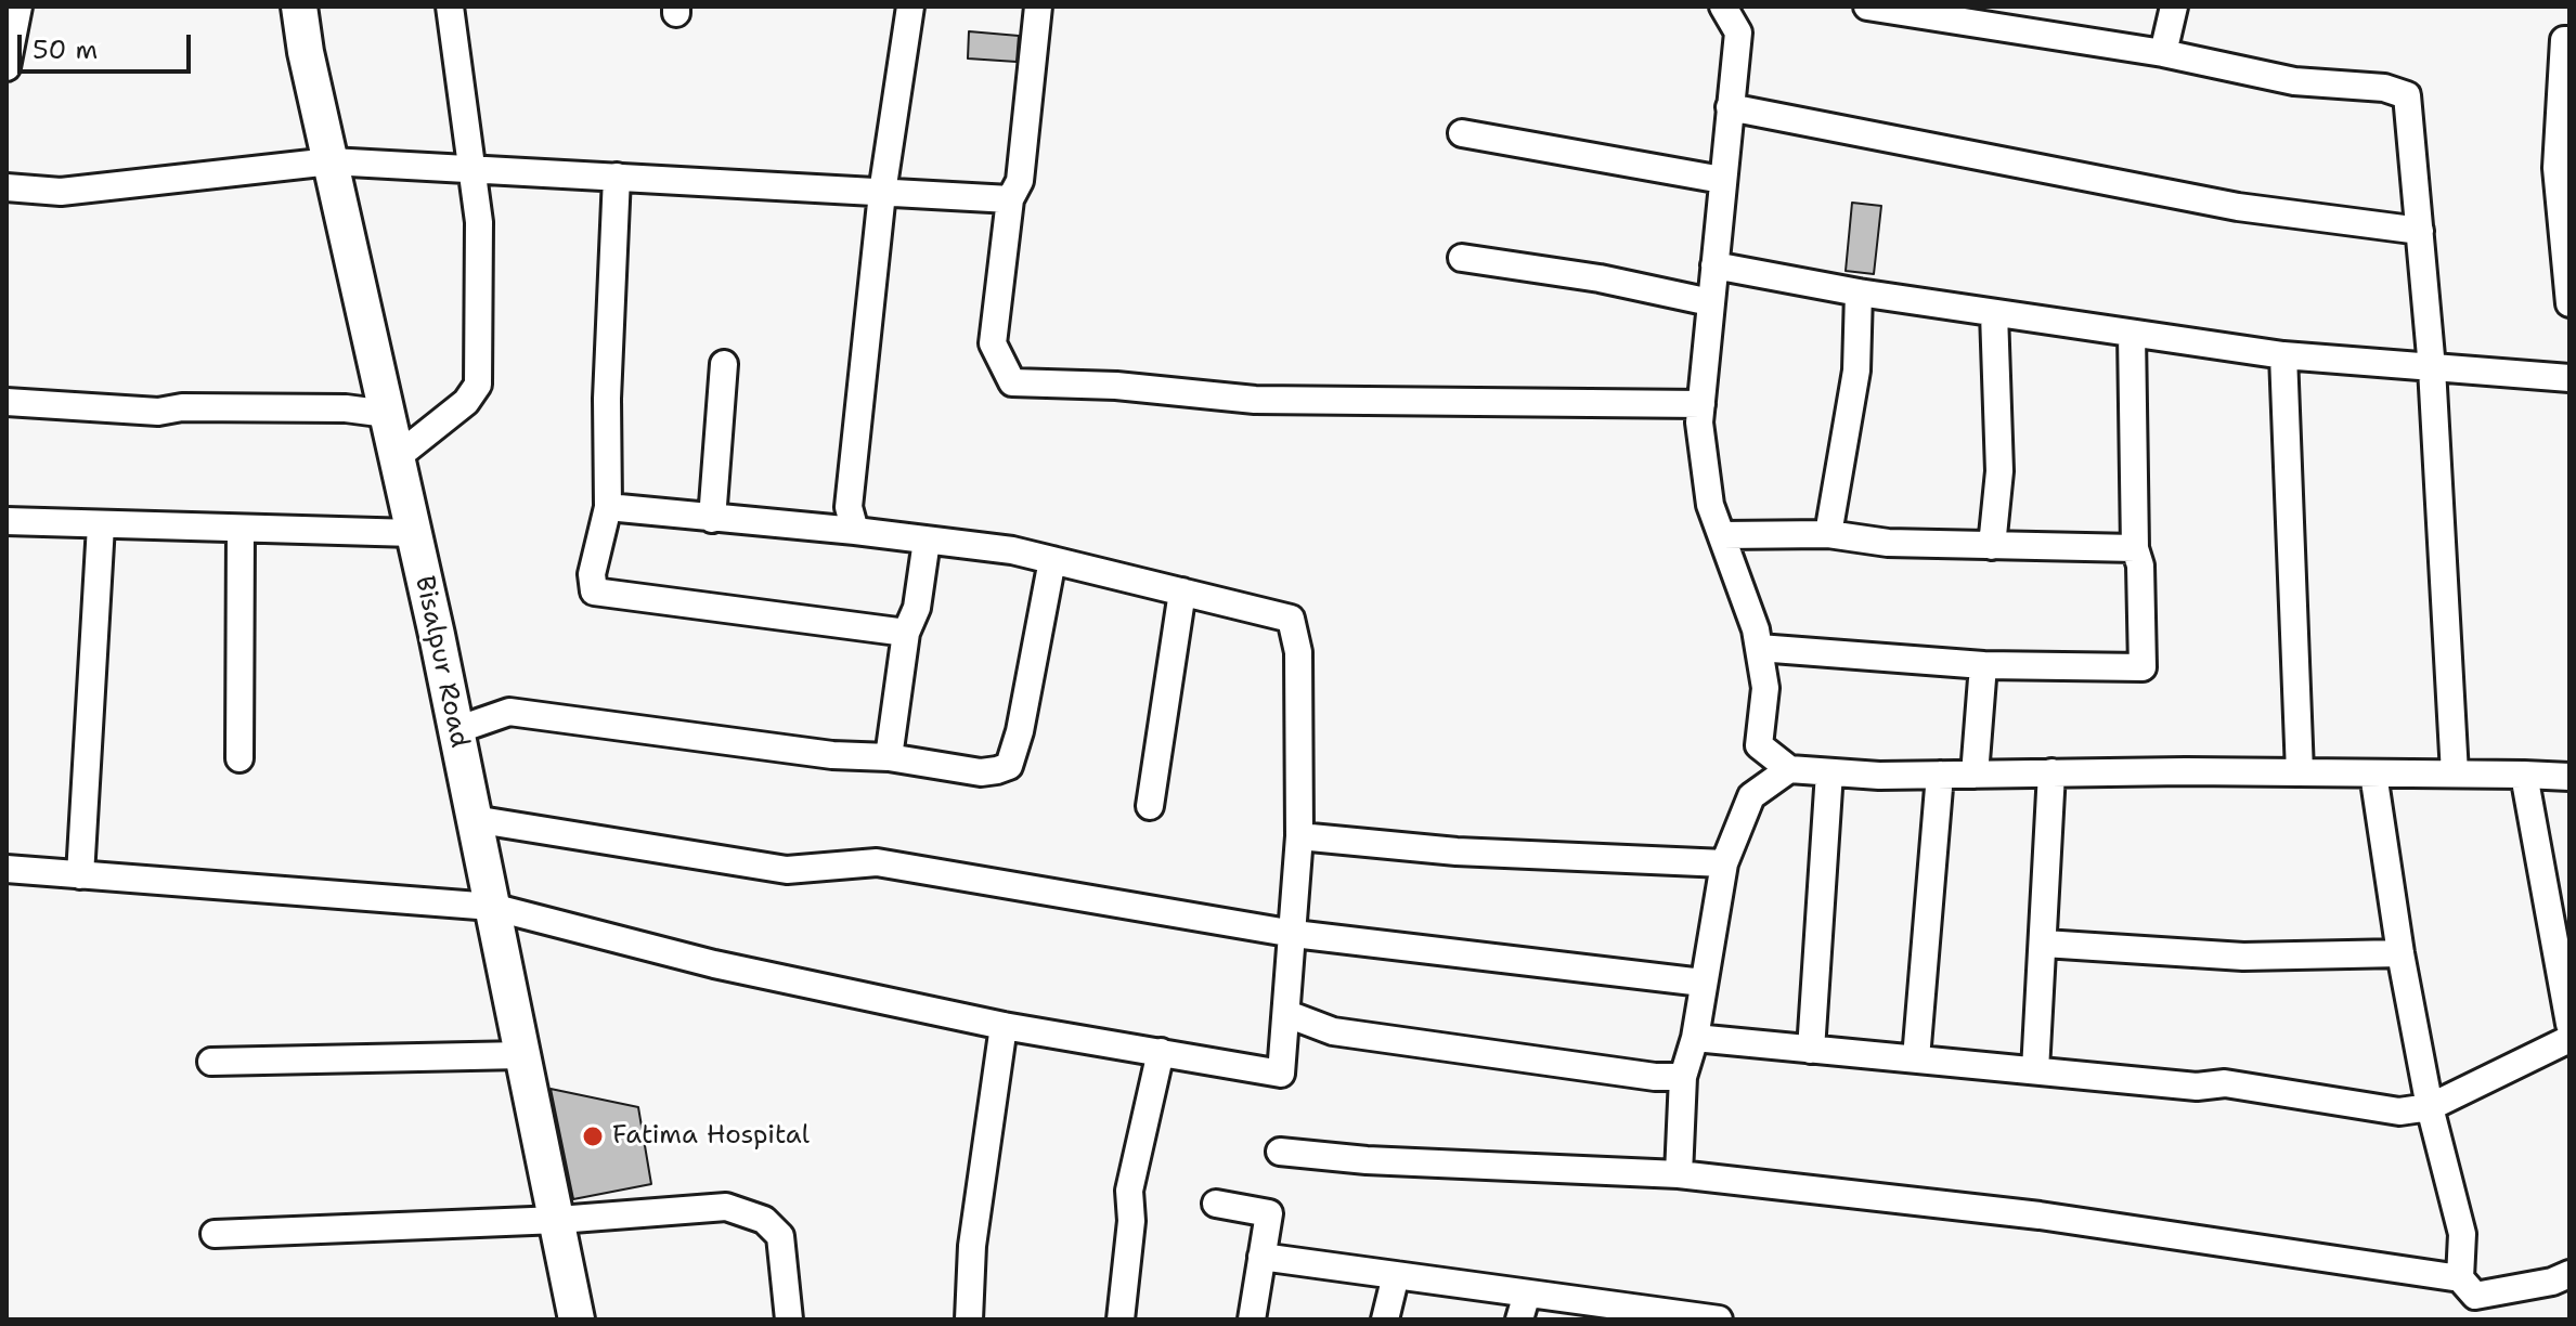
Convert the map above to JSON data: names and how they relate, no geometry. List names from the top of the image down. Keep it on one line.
{"streets":{"main road":["Bisalpur Road"]},"places":["Fatima Hospital"],"scale_bar":"50 m"}
